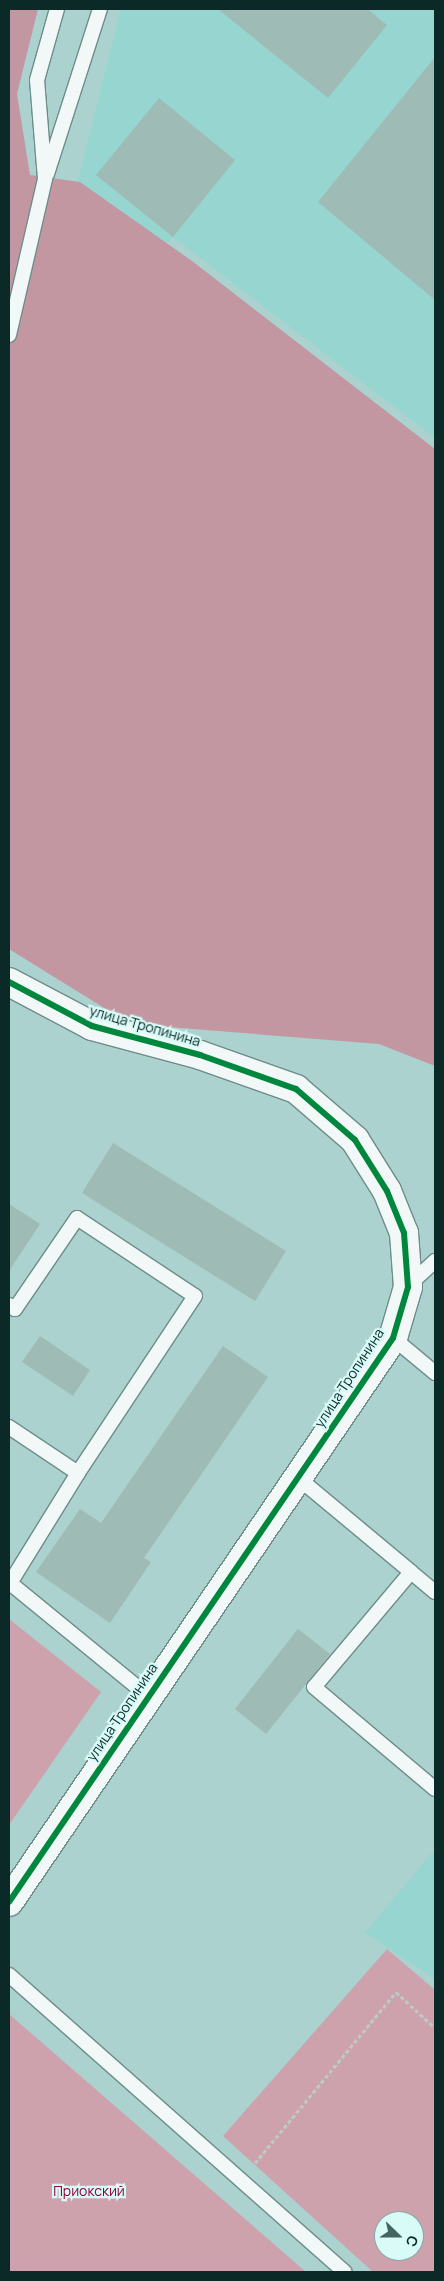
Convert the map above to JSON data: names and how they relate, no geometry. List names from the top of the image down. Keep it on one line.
{"streets":{"street":["улица Тропинина"]},"parks":["Приокский"],"north":"right"}
